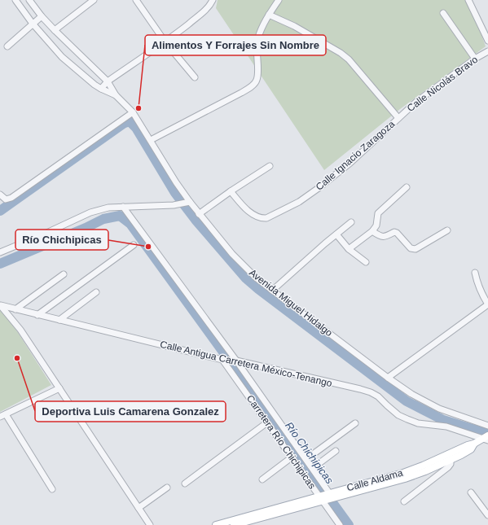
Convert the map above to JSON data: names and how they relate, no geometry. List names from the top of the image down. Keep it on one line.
{"streets":{"main road":["Calle Aldama"],"street":["Calle Nicolás Bravo","Calle Ignacio Zaragoza","Avenida Miguel Hidalgo","Calle Antigua Carretera México-Tenango","Carretera Río Chichipicas"]},"crossings":[["Calle Nicolás Bravo","Calle Ignacio Zaragoza"],["Calle Antigua Carretera México-Tenango","Carretera Río Chichipicas"],["Calle Antigua Carretera México-Tenango","Calle Aldama"],["Carretera Río Chichipicas","Calle Aldama"]],"water":["Río Chichipicas"],"places":["Alimentos Y Forrajes Sin Nombre","Río Chichipicas","Deportiva Luis Camarena Gonzalez"]}
